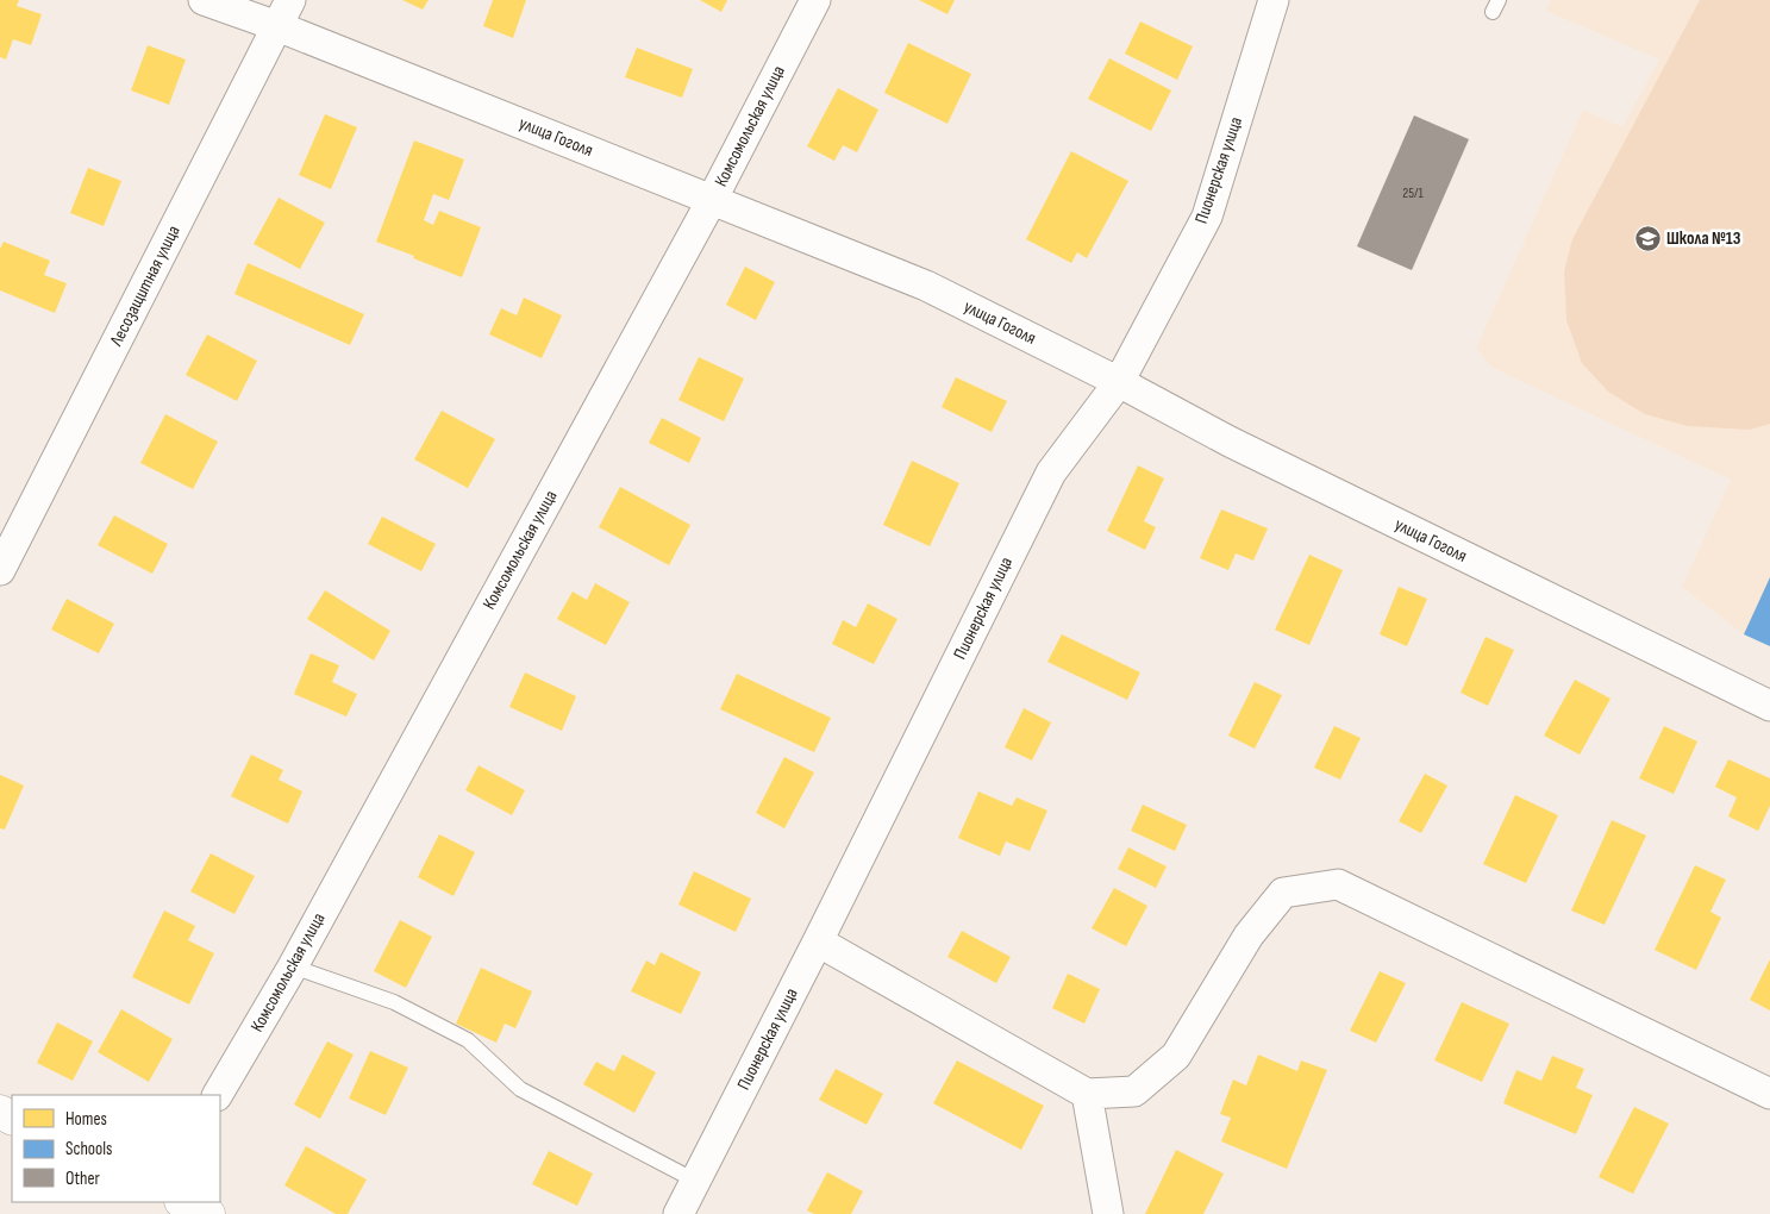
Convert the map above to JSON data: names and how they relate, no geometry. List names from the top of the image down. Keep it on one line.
{"streets":{"street":["Комсомольская улица","улица Гоголя","Пионерская улица","Лесозащитная улица"]},"crossings":[["Комсомольская улица","улица Гоголя"],["улица Гоголя","Пионерская улица"],["улица Гоголя","Лесозащитная улица"]],"places":{"school or university":["Школа №13"]},"house_numbers":["25/1"],"legend":["Homes","Schools","Other"]}
